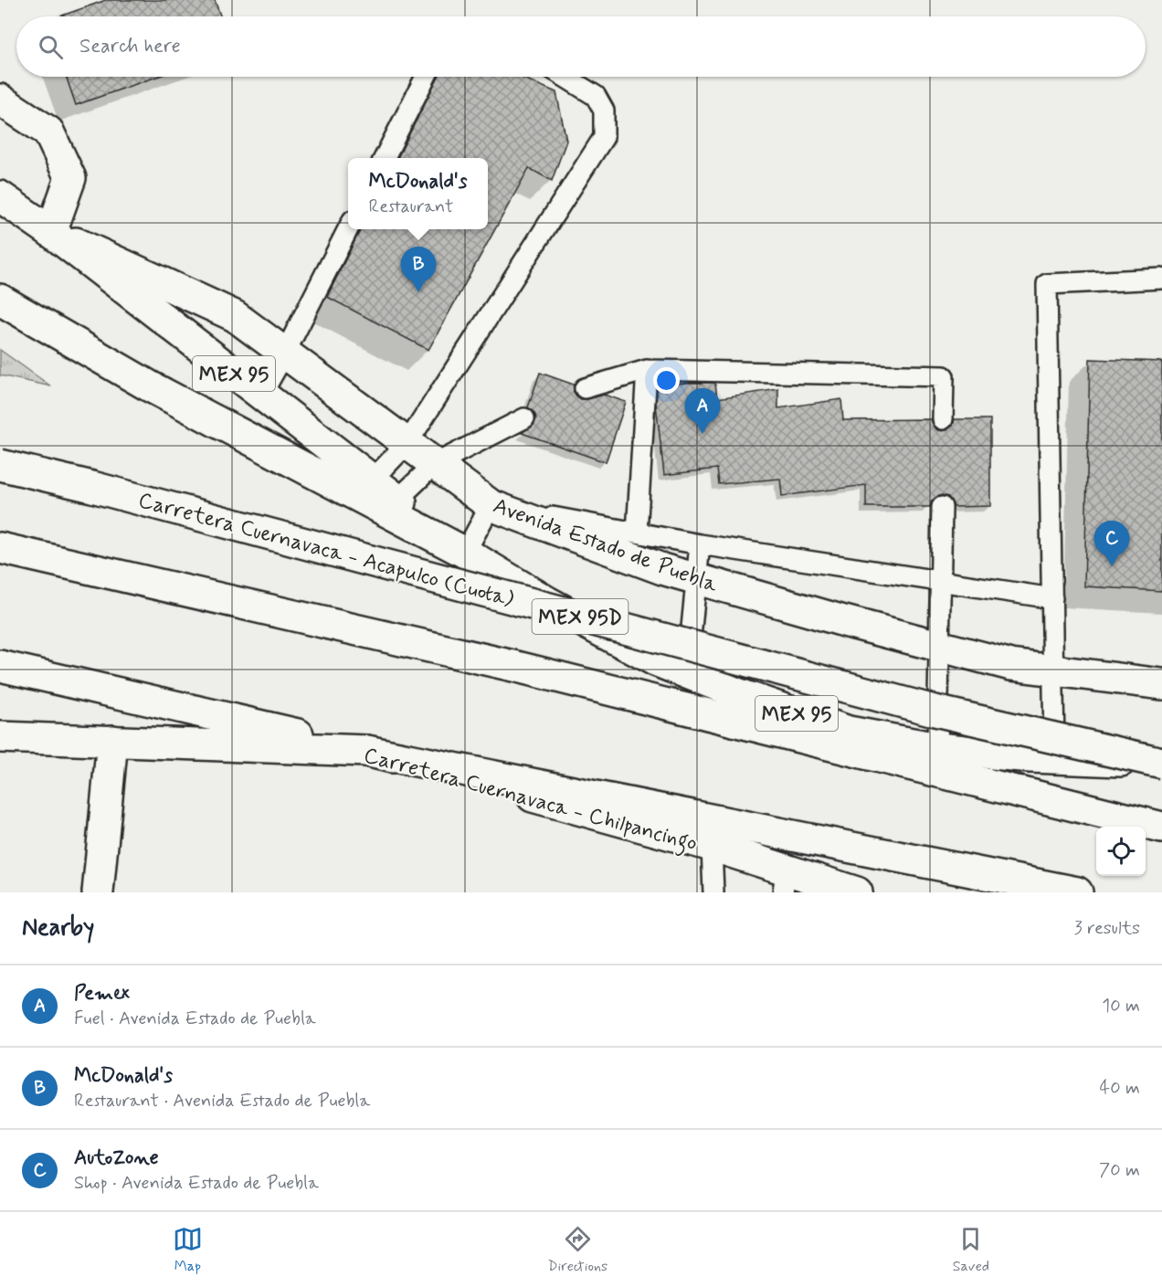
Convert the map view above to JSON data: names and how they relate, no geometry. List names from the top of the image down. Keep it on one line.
{"streets":{"main road":["MEX 95","Avenida Estado de Puebla","Carretera Cuernavaca - Acapulco (Cuota)","MEX 95D","Carretera Cuernavaca - Chilpancingo"]},"crossings":[["MEX 95","Avenida Estado de Puebla"],["MEX 95","Carretera Cuernavaca - Acapulco (Cuota)"]],"page":{"search":"Search here","popup":["McDonald's","Restaurant"],"pins":["B","A","C"],"heading":["Nearby","3 results"],"list":[{"mark":"A","name":"Pemex","note":"Fuel · Avenida Estado de Puebla","value":"10 m"},{"mark":"B","name":"McDonald's","note":"Restaurant · Avenida Estado de Puebla","value":"40 m"},{"mark":"C","name":"AutoZone","note":"Shop · Avenida Estado de Puebla","value":"70 m"}],"nav":["Map","Directions","Saved"]}}
